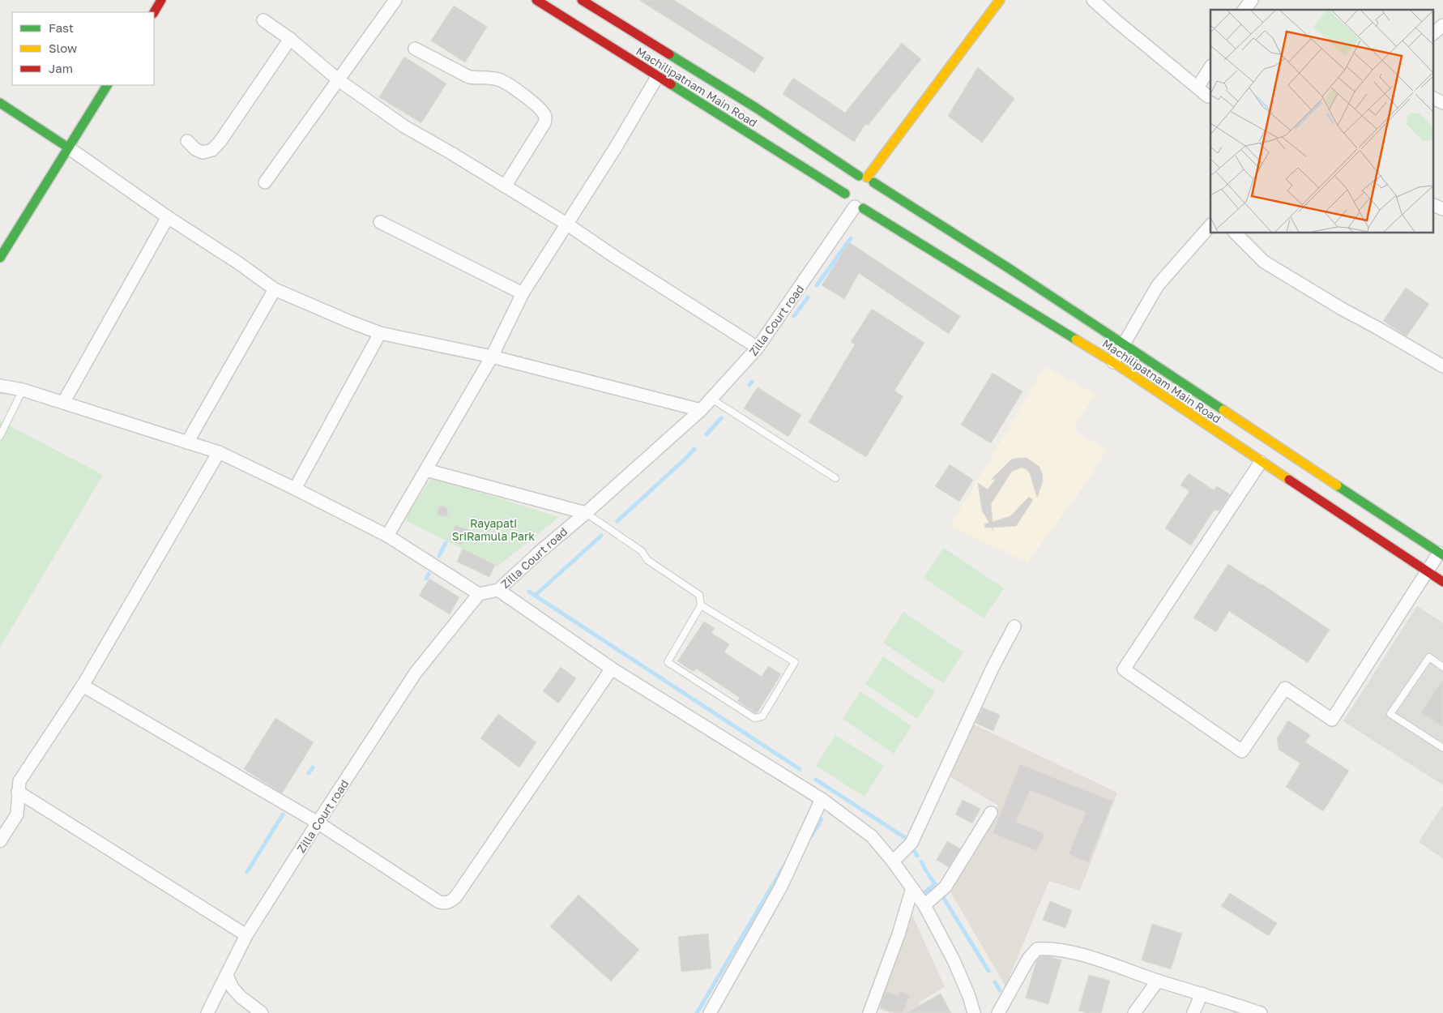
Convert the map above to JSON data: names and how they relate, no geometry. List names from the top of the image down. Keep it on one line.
{"streets":{"main road":["Machilipatnam Main Road"],"street":["Zilla Court road"]},"crossings":[["Machilipatnam Main Road","Zilla Court road"]],"parks":["Rayapati SriRamula Park"],"legend":["Fast","Slow","Jam"]}
